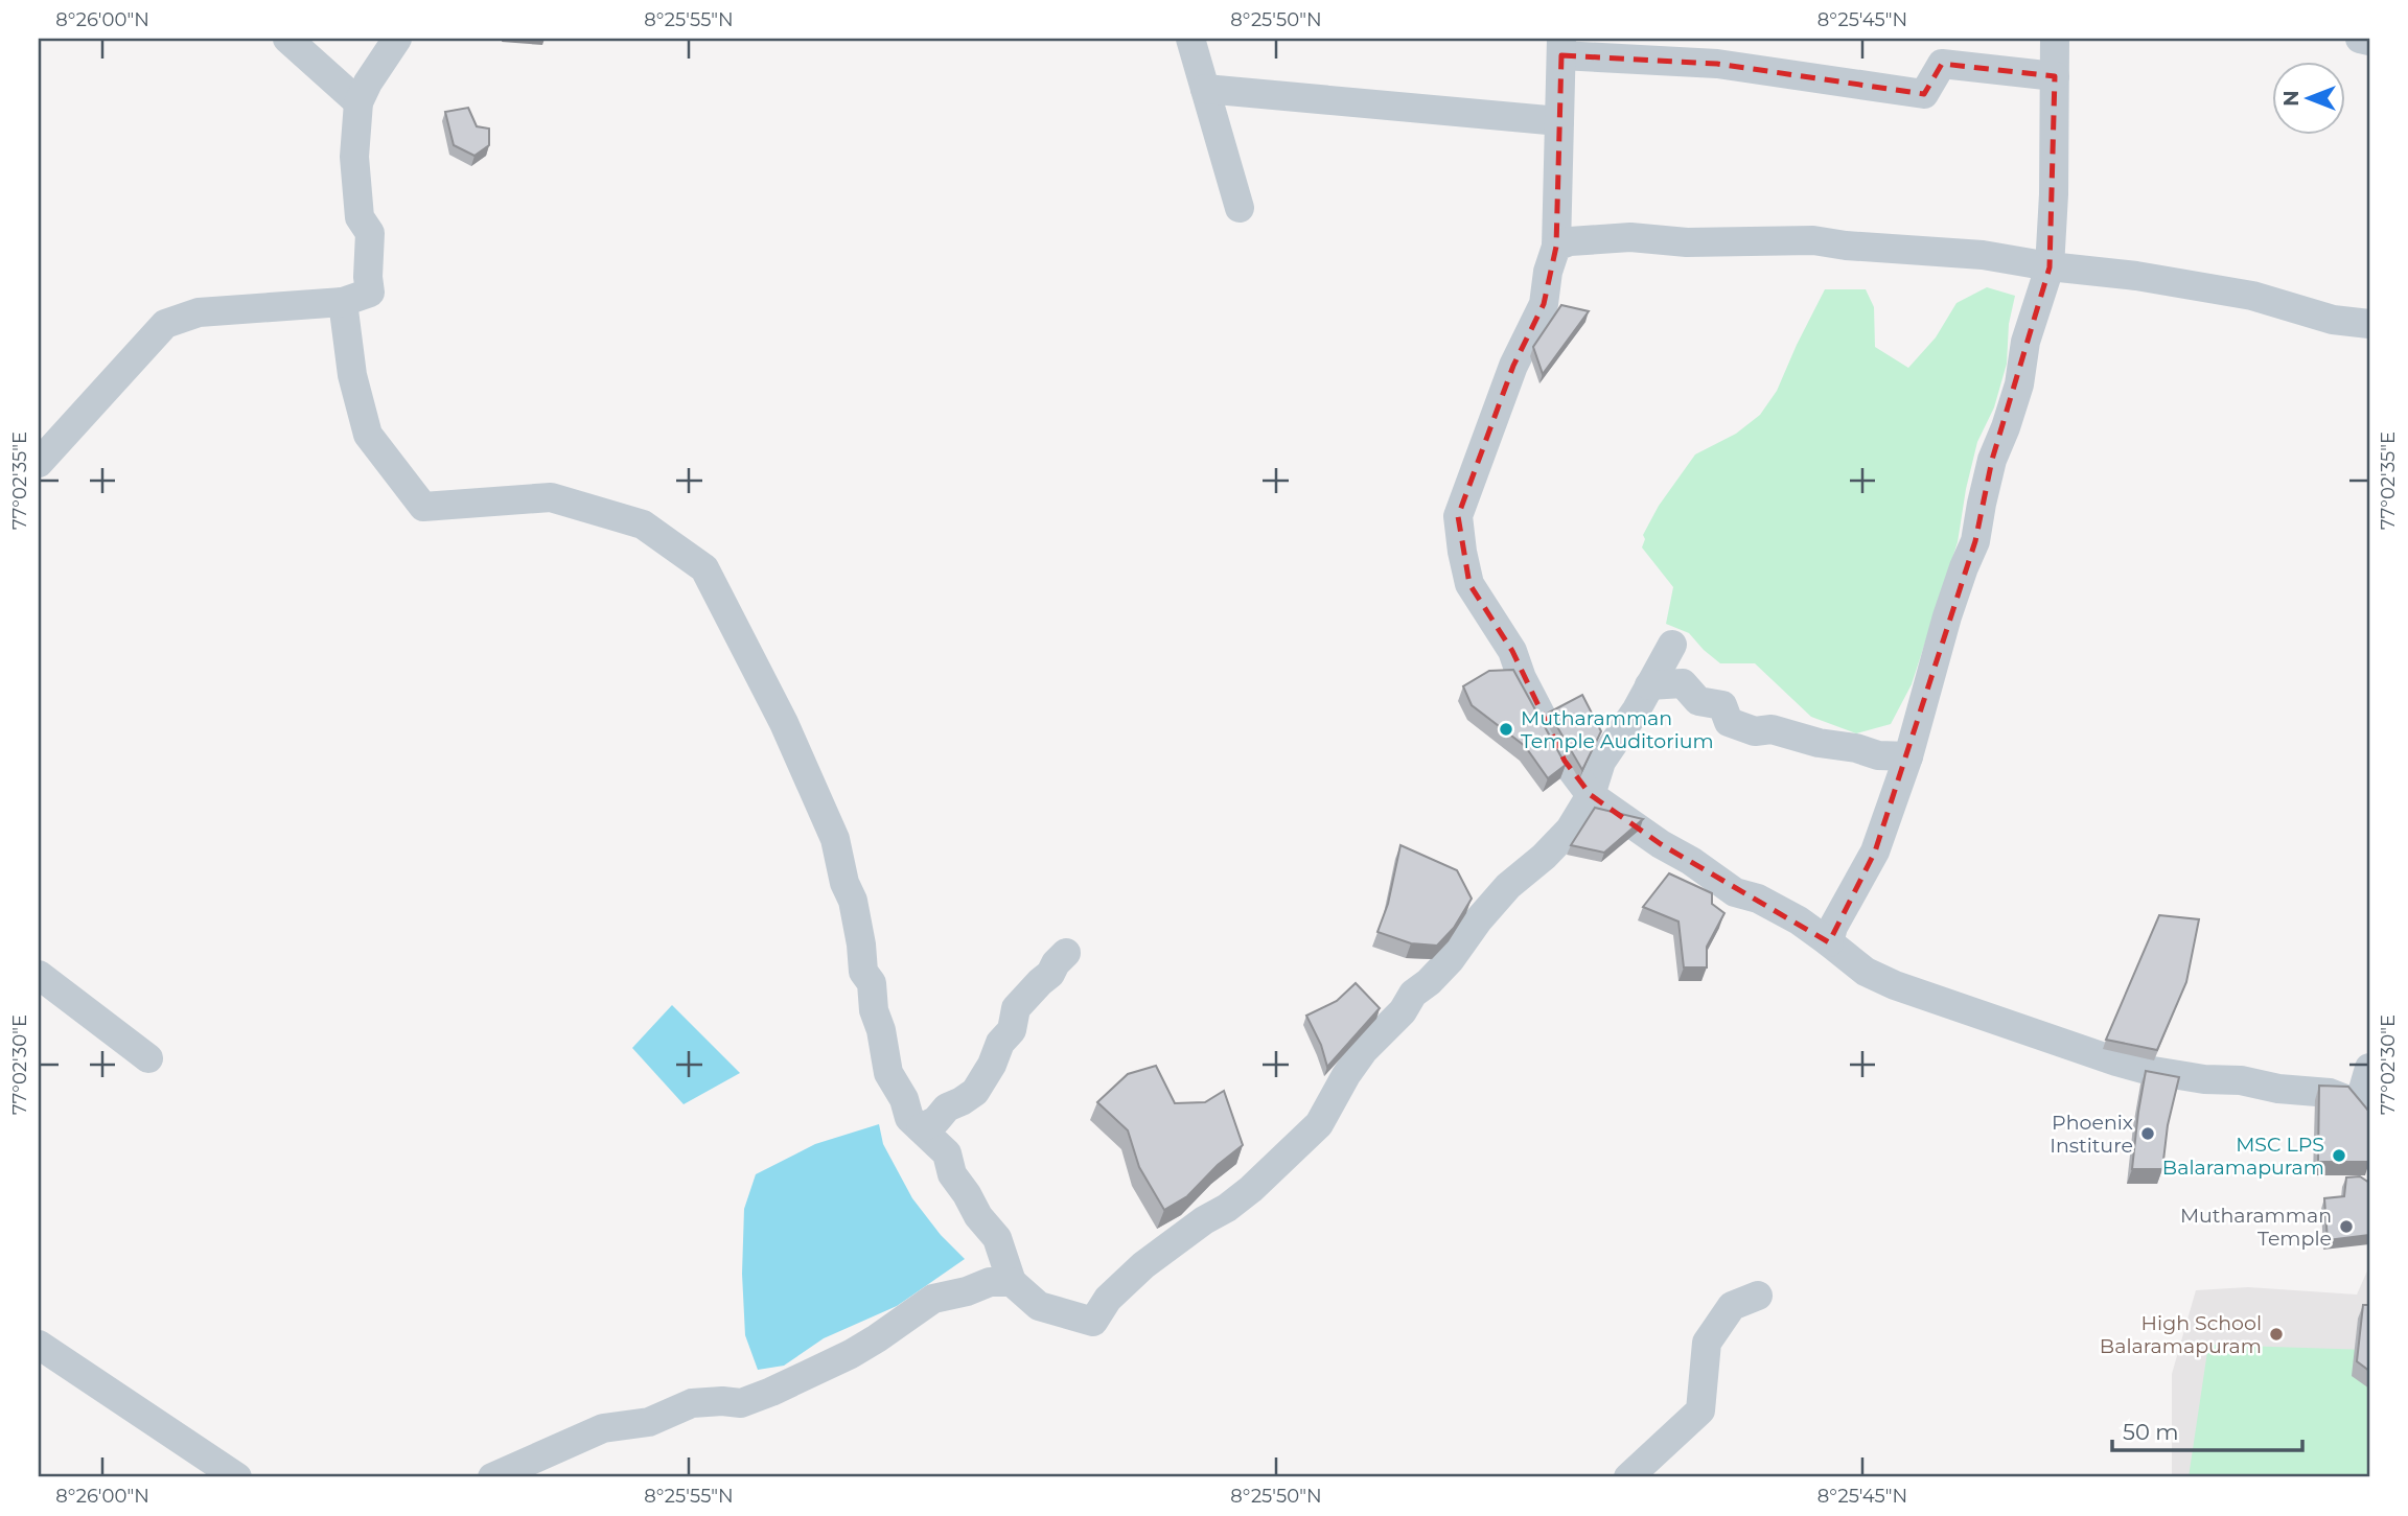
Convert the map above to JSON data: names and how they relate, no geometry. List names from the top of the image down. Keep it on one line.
{"places":["Mutharamman Temple Auditorium","Phoenix Institure","MSC LPS Balaramapuram","Mutharamman Temple","High School Balaramapuram"],"scale_bar":"50 m","north":"left","coordinates":["8°26'00\"N","8°25'55\"N","8°25'50\"N","8°25'45\"N","77°02'35\"E","77°02'30\"E"]}
